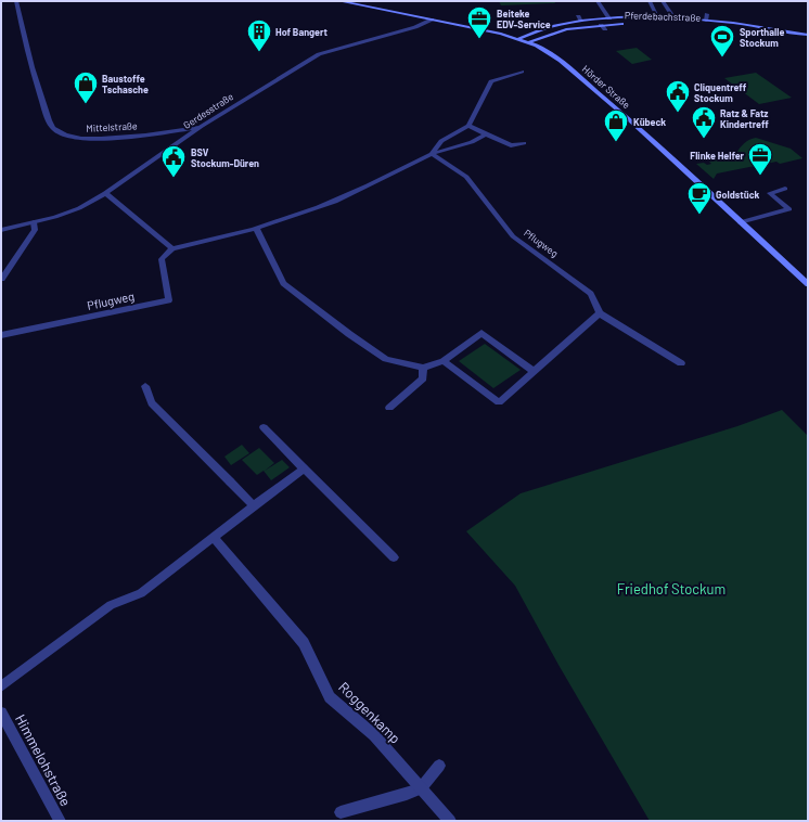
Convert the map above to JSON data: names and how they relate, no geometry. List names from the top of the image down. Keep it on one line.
{"streets":{"main road":["Pferdebachstraße","Hörder Straße"],"street":["Gerdesstraße","Mittelstraße","Pflugweg","Roggenkamp","Himmelohstraße"]},"crossings":[["Pferdebachstraße","Hörder Straße"],["Hörder Straße","Gerdesstraße"],["Gerdesstraße","Mittelstraße"]],"parks":["Friedhof Stockum"],"places":{"office":["Beiteke EDV-Service","Flinke Helfer"],"building":["Hof Bangert"],"sports":["Sporthalle Stockum"],"shop":["Baustoffe Tschasche","Kübeck"],"public building":["Cliquentreff Stockum","Ratz & Fatz Kindertreff","BSV Stockum-Düren"],"cafe":["Goldstück"]}}
